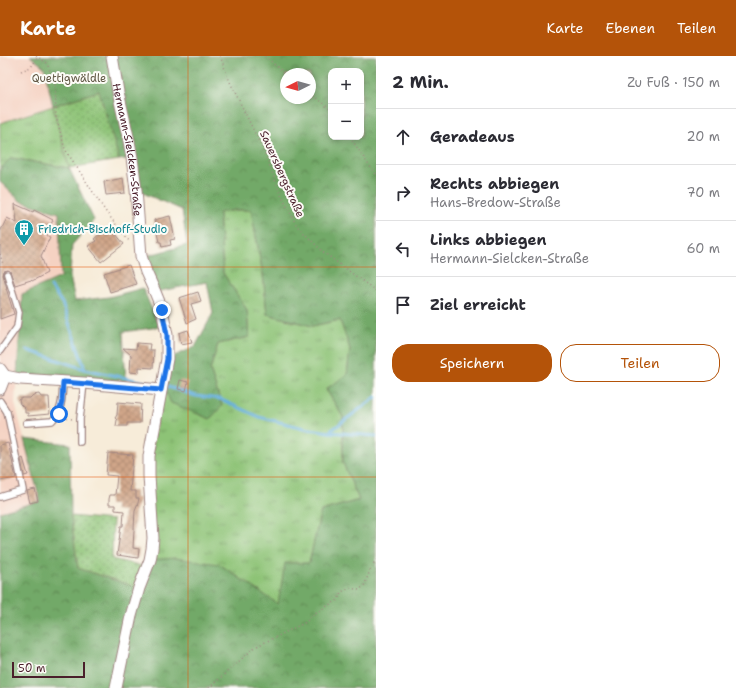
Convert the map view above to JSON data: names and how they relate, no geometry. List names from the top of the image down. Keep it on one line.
{"streets":{"street":["Hermann-Sielcken-Straße"],"path":["Sauersbergstraße"]},"parks":["Quettigwäldle"],"places":{"building":["Friedrich-Bischoff-Studio"]},"scale_bar":"50 m","north":"left","page":{"header":"Karte","nav":["Karte","Ebenen","Teilen"],"heading":["2 Min.","Zu Fuß · 150 m"],"map_buttons":["+","−"],"list":[["Geradeaus","20 m"],["Rechts abbiegen","Hans-Bredow-Straße","70 m"],["Links abbiegen","Hermann-Sielcken-Straße","60 m"],"Ziel erreicht"],"buttons":["Speichern","Teilen"],"scale":"50 m"}}
